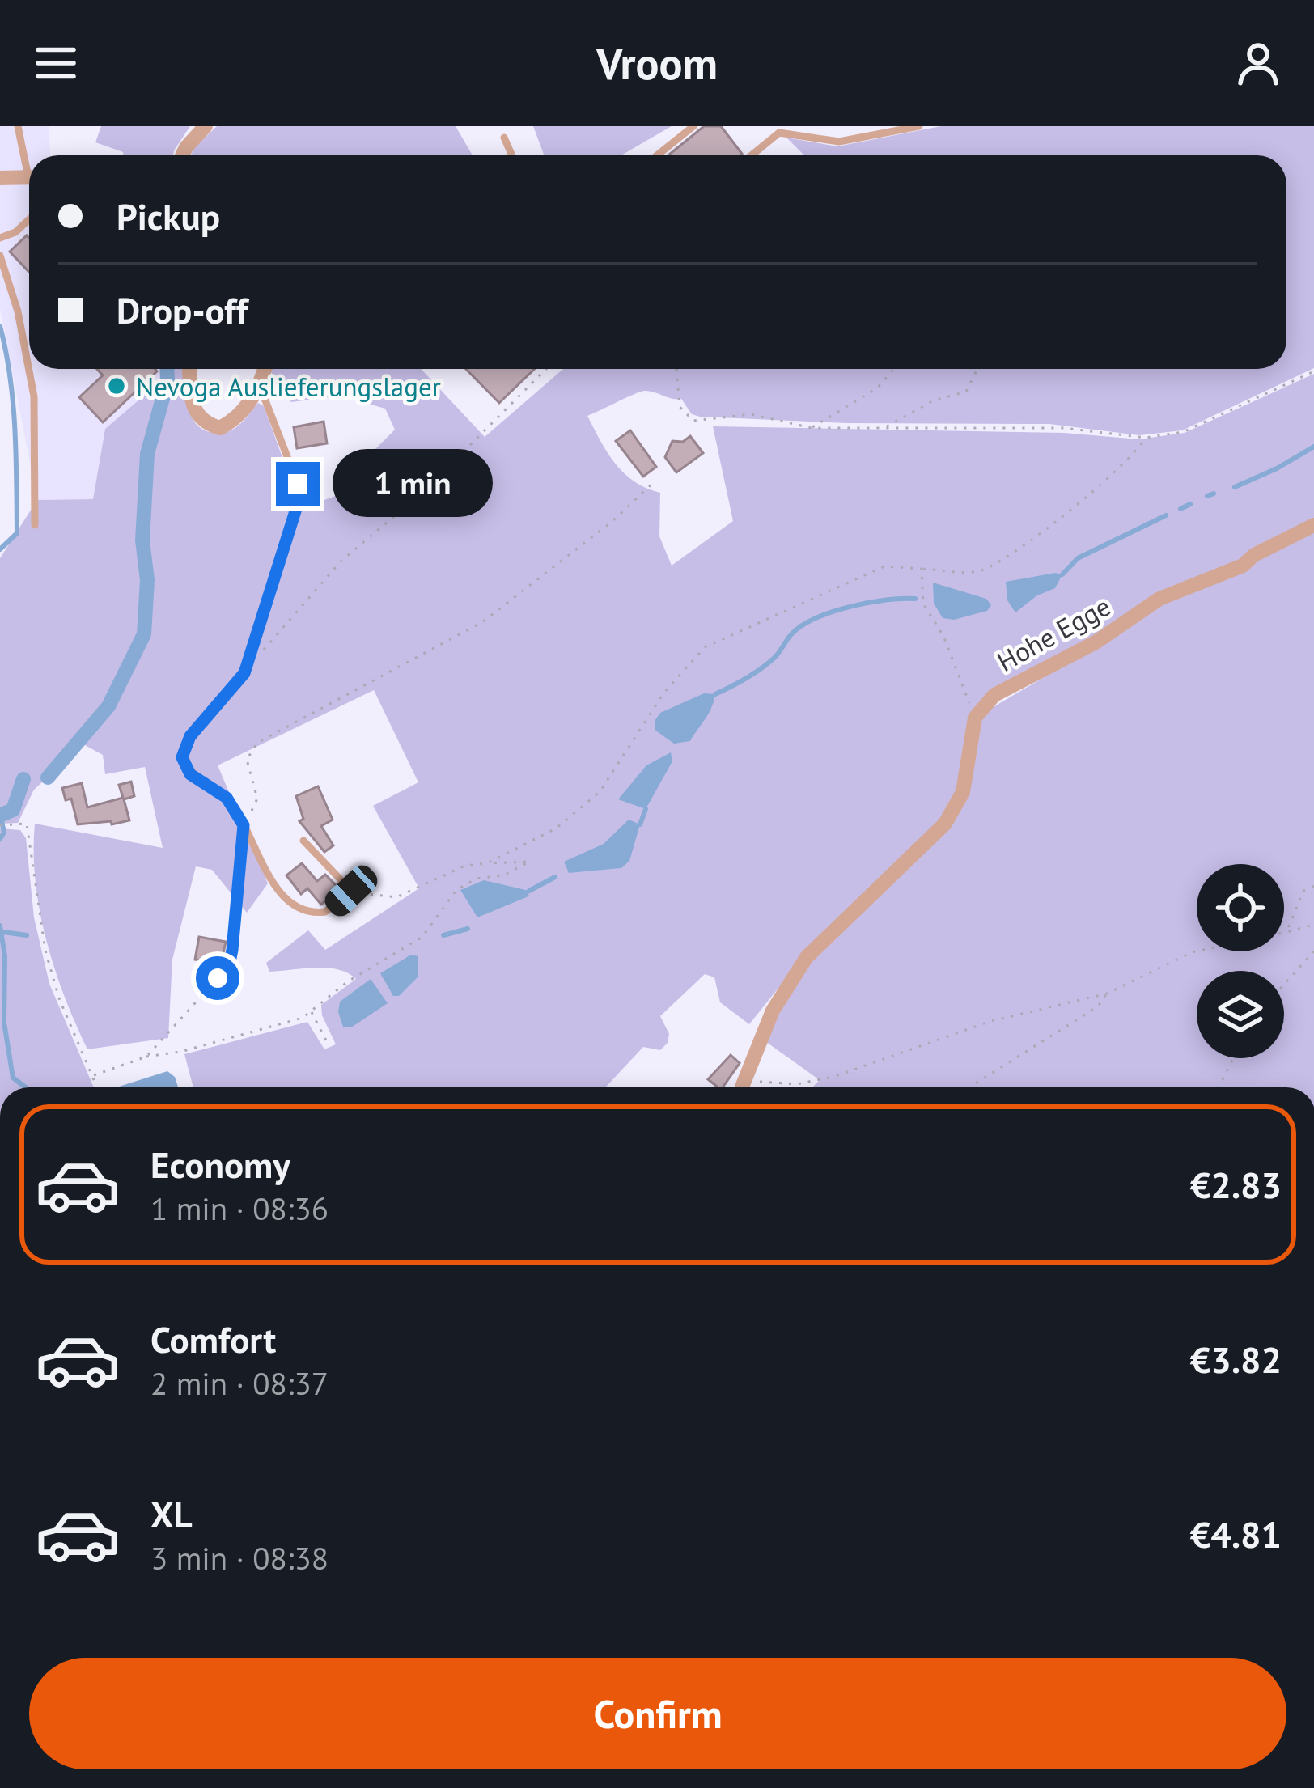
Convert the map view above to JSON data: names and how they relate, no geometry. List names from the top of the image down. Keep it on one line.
{"streets":{"street":["Hohe Egge"]},"places":["Nevoga Auslieferungslager"],"page":{"header":"Vroom","banner":["Pickup","Drop-off"],"bubble":"1 min","list":[{"name":"Economy","note":"1 min · 08:36","value":"€2.83"},{"name":"Comfort","note":"2 min · 08:37","value":"€3.82"},{"name":"XL","note":"3 min · 08:38","value":"€4.81"}],"buttons":"Confirm"}}
